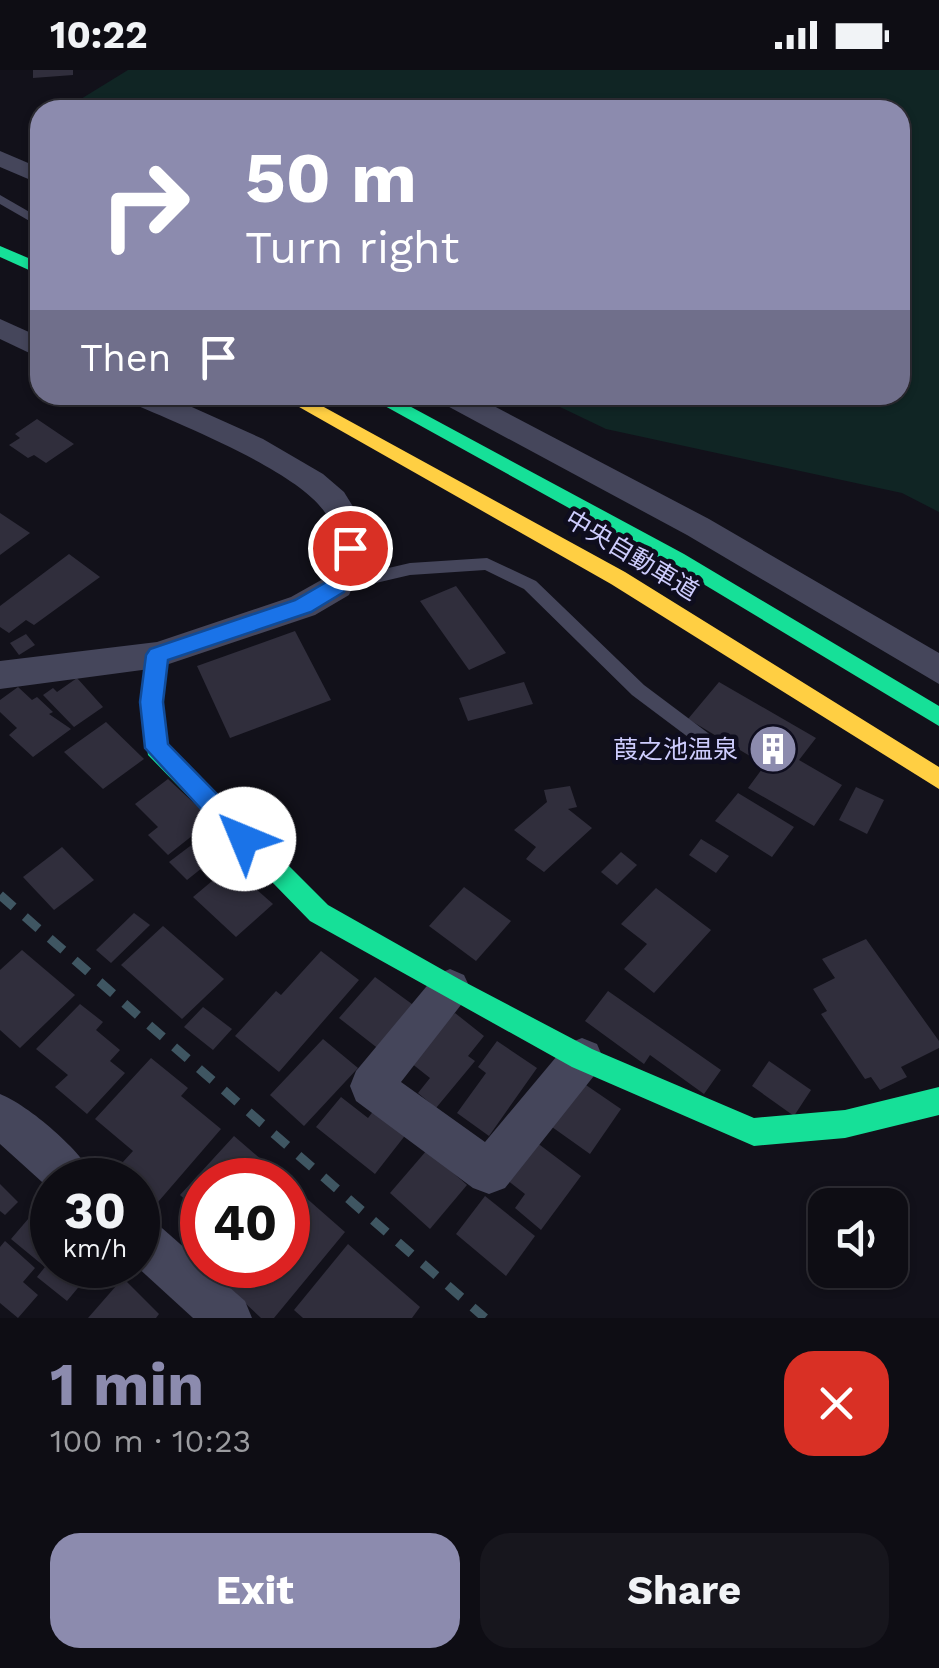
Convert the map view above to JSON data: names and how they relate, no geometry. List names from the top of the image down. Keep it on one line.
{"streets":{"main road":["中央自動車道"]},"places":{"building":["葭之池温泉"]},"page":{"status":"10:22","turn":["50 m","Turn right"],"then":"Then","speed":"30 km/h","limit":"40","heading":["1 min","100 m · 10:23"],"buttons":["Exit","Share"]}}
